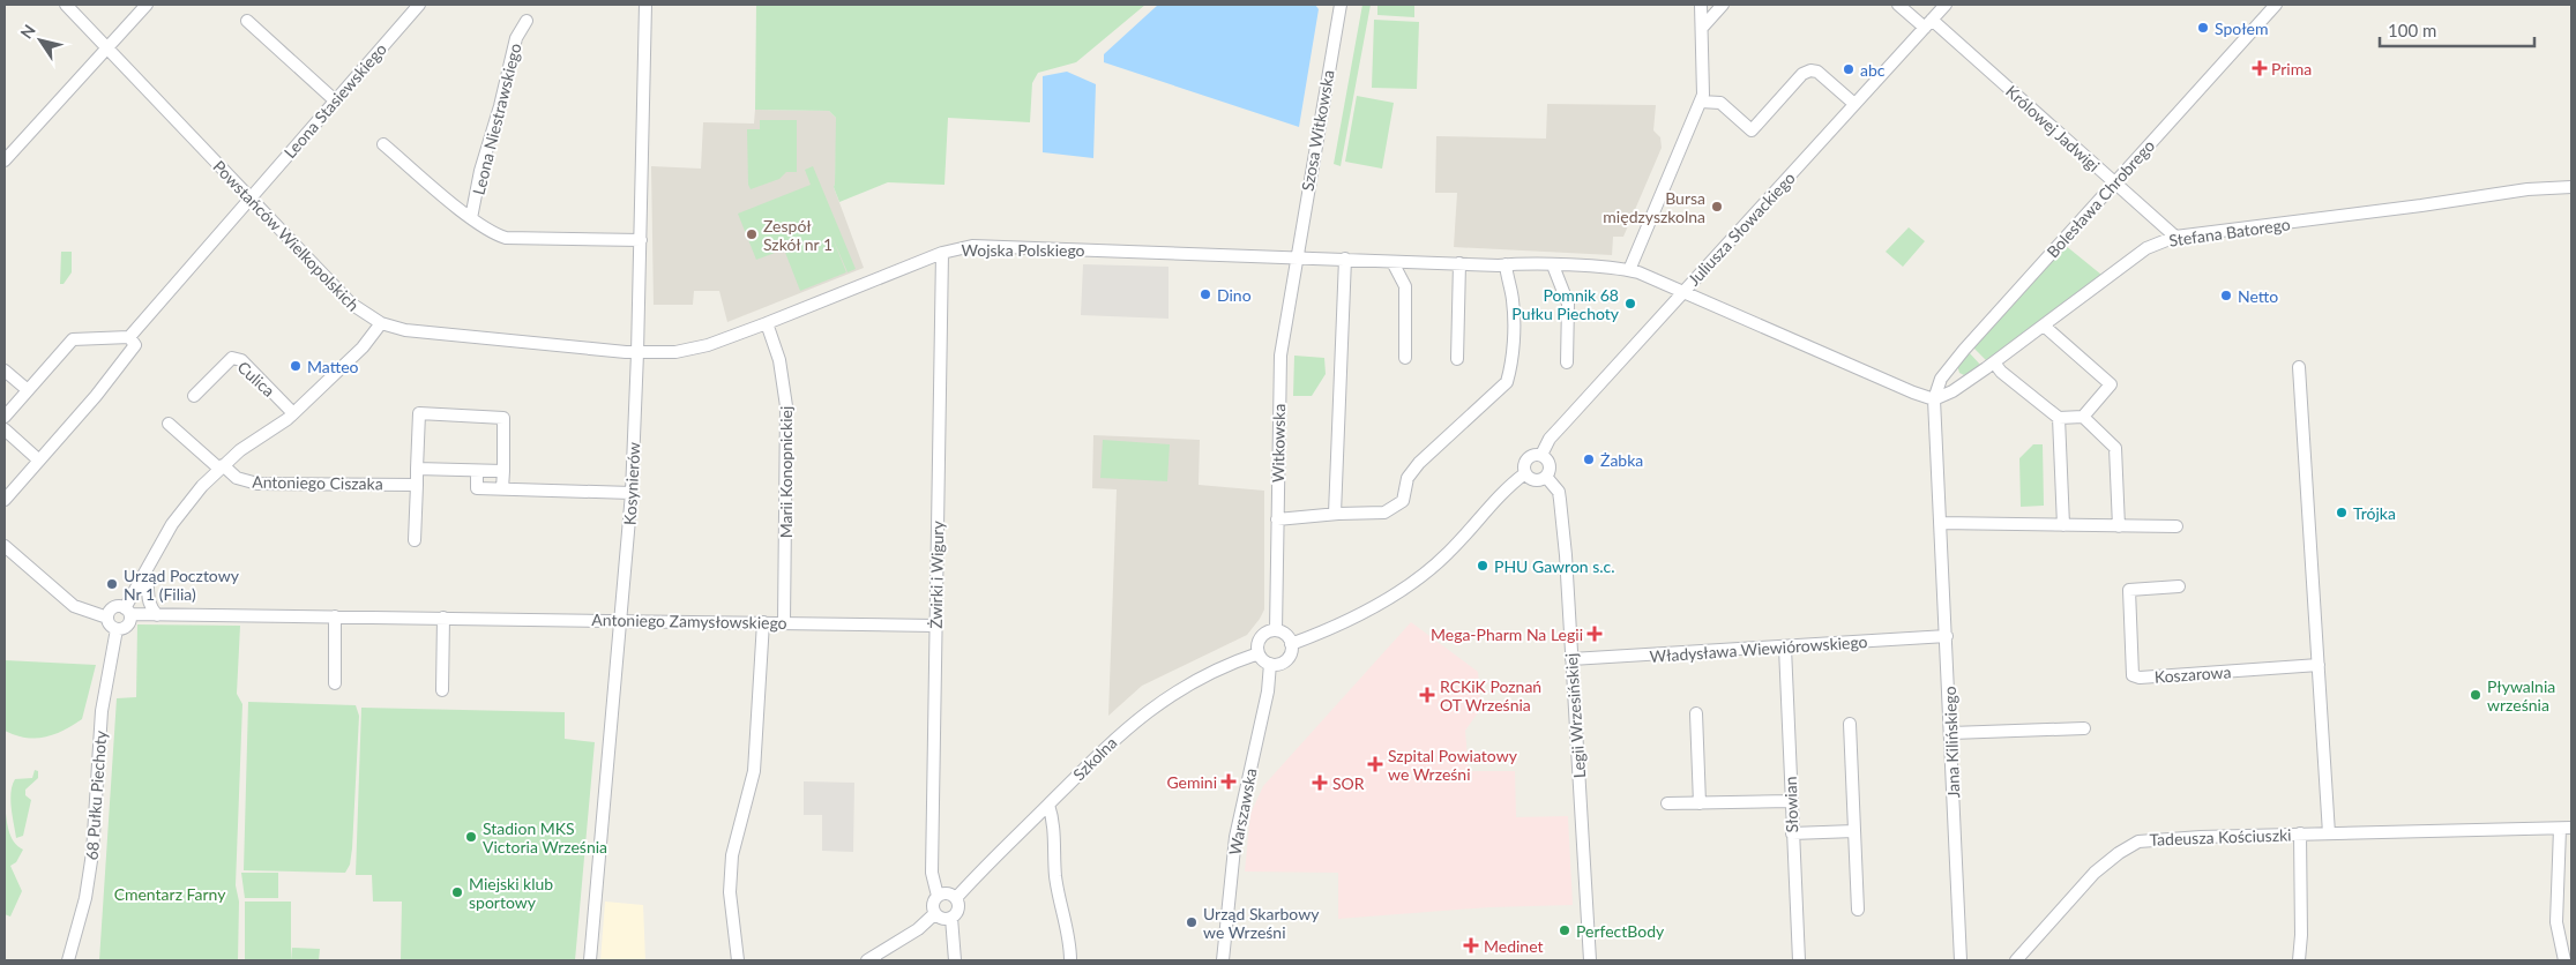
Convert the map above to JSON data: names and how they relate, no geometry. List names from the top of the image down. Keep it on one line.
{"streets":{"street":["Leona Stasiewskiego","Leona Niestrawskiego","Królowej Jadwigi","Szosa Witkowska","Bolesława Chrobrego","Juliusza Słowackiego","Stefana Batorego","Powstańców Wielkopolskich","Wojska Polskiego","Culica","Witkowska","Marii Konopnickiej","Antoniego Ciszaka","Kosynierów","Żwirki i Wigury","Antoniego Zamysłowskiego","Władysława Wiewiórowskiego","Koszarowa","Legii Wrzesińskiej","Jana Kilińskiego","Szkolna","68 Pułku Piechoty","Słowian","Warszawska","Tadeusza Kościuszki"]},"crossings":[["Leona Stasiewskiego","Powstańców Wielkopolskich"],["Królowej Jadwigi","Bolesława Chrobrego"],["Królowej Jadwigi","Juliusza Słowackiego"],["Królowej Jadwigi","Stefana Batorego"],["Szosa Witkowska","Wojska Polskiego"],["Szosa Witkowska","Witkowska"],["Bolesława Chrobrego","Stefana Batorego"],["Bolesława Chrobrego","Wojska Polskiego"],["Bolesława Chrobrego","Jana Kilińskiego"],["Juliusza Słowackiego","Wojska Polskiego"],["Juliusza Słowackiego","Legii Wrzesińskiej"],["Stefana Batorego","Wojska Polskiego"],["Stefana Batorego","Jana Kilińskiego"],["Powstańców Wielkopolskich","Wojska Polskiego"],["Powstańców Wielkopolskich","Kosynierów"],["Powstańców Wielkopolskich","68 Pułku Piechoty"],["Wojska Polskiego","Witkowska"],["Wojska Polskiego","Marii Konopnickiej"],["Wojska Polskiego","Kosynierów"],["Wojska Polskiego","Żwirki i Wigury"],["Wojska Polskiego","Jana Kilińskiego"],["Culica","68 Pułku Piechoty"],["Witkowska","Szkolna"],["Witkowska","Warszawska"],["Marii Konopnickiej","Antoniego Zamysłowskiego"],["Antoniego Ciszaka","68 Pułku Piechoty"],["Kosynierów","Antoniego Zamysłowskiego"],["Żwirki i Wigury","Antoniego Zamysłowskiego"],["Żwirki i Wigury","Szkolna"],["Antoniego Zamysłowskiego","68 Pułku Piechoty"],["Władysława Wiewiórowskiego","Legii Wrzesińskiej"],["Władysława Wiewiórowskiego","Jana Kilińskiego"],["Władysława Wiewiórowskiego","Słowian"],["Szkolna","Warszawska"]],"parks":["Cmentarz Farny"],"places":{"other":["Społem","abc","Bursa międzyszkolna","Zespół Szkół nr 1","Dino","Netto","Pomnik 68 Pułku Piechoty","Matteo","Żabka","Trójka","PHU Gawron s.c.","Urząd Pocztowy Nr 1 (Filia)","Pływalnia września","Stadion MKS Victoria Września","Miejski klub sportowy","Urząd Skarbowy we Wrześni","PerfectBody"],"health":["Prima","Mega-Pharm Na Legii","RCKiK Poznań OT Września","Szpital Powiatowy we Wrześni","Gemini","SOR","Medinet"]},"scale_bar":"100 m","north":"top left"}
